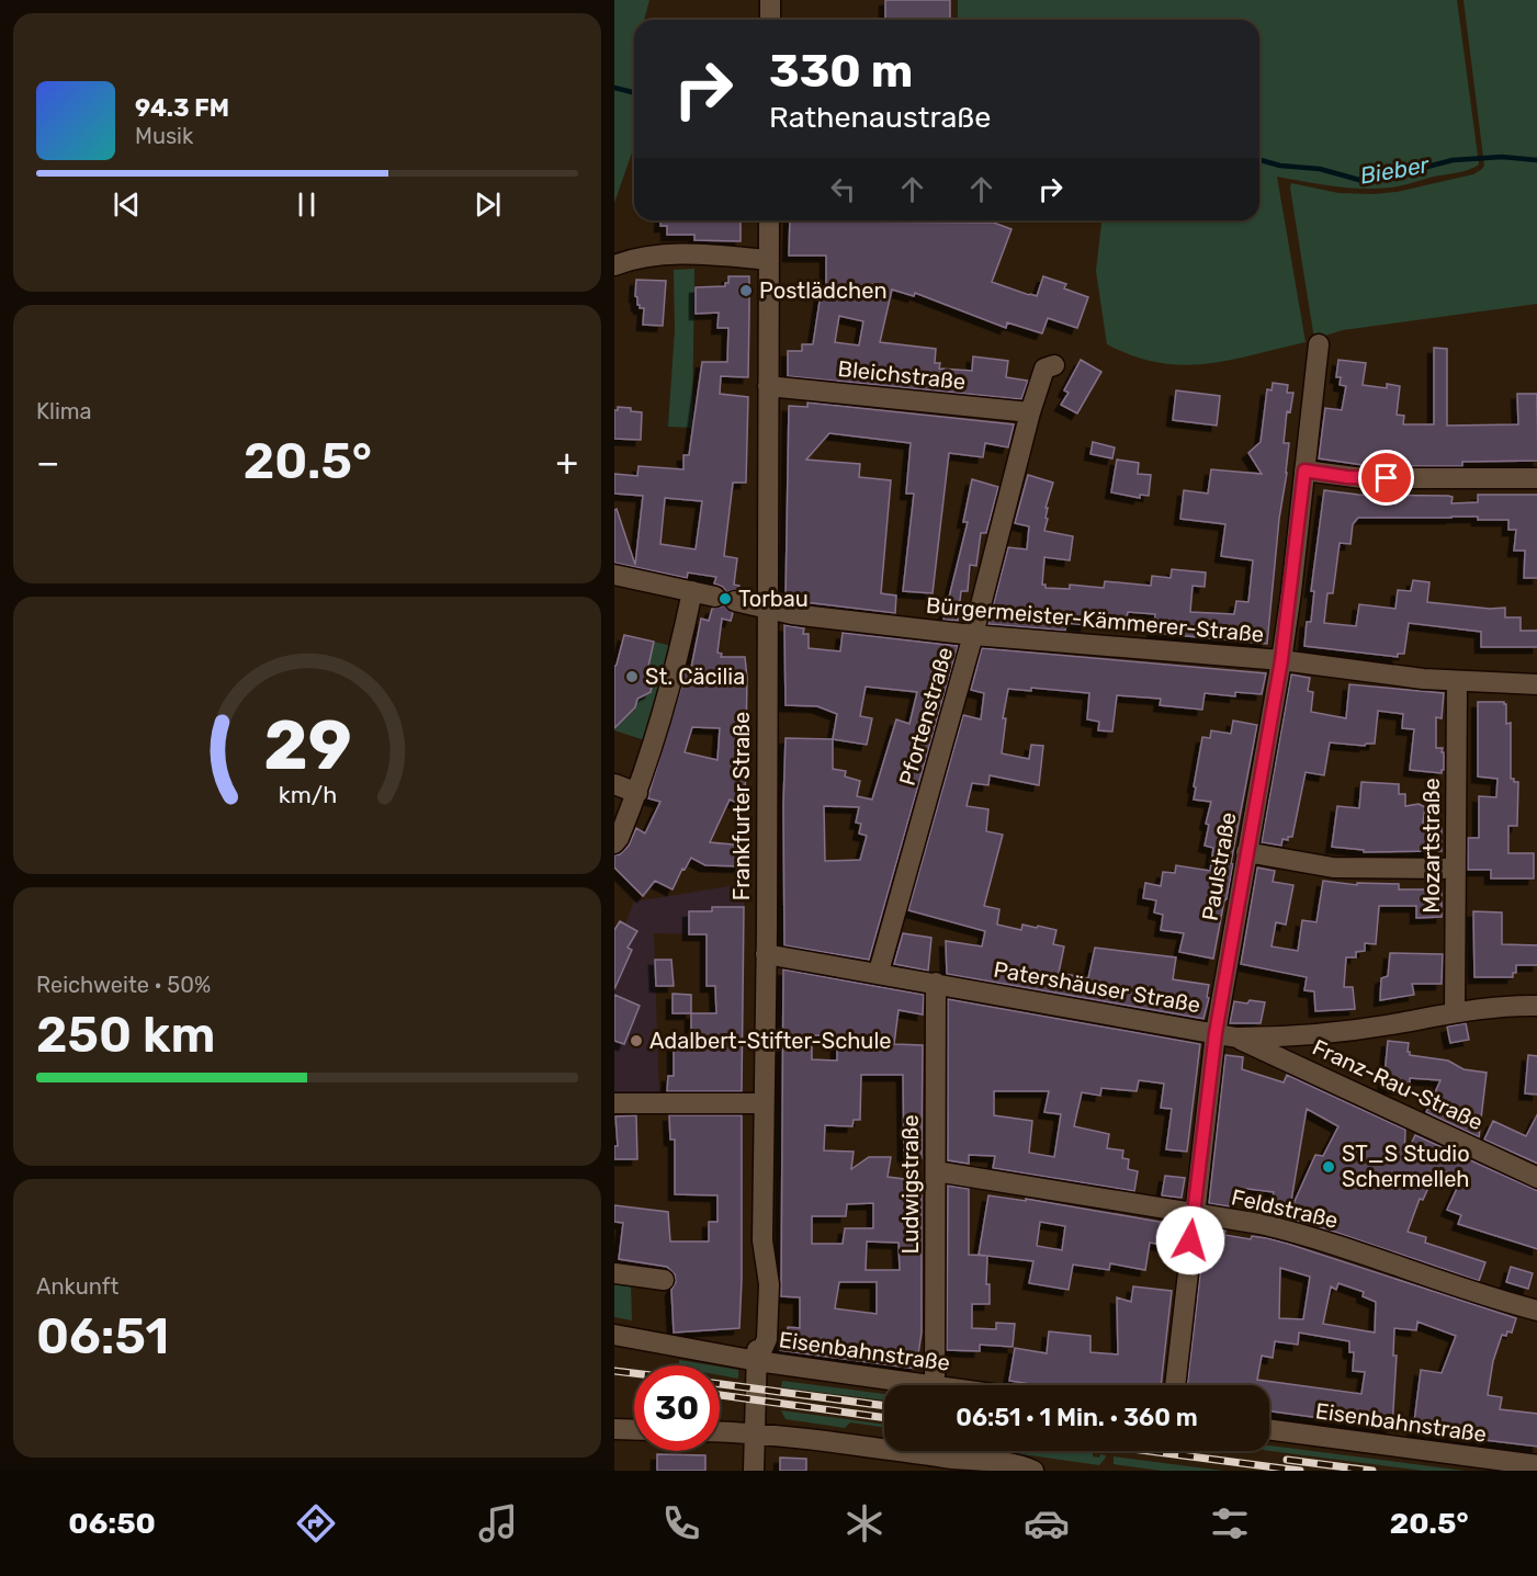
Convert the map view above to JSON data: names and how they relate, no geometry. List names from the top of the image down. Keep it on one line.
{"streets":{"street":["Bleichstraße","Bürgermeister-Kämmerer-Straße","Pfortenstraße","Frankfurter Straße","Mozartstraße","Paulstraße","Patershäuser Straße","Franz-Rau-Straße","Ludwigstraße","Feldstraße","Eisenbahnstraße"]},"crossings":[["Bleichstraße","Pfortenstraße"],["Bleichstraße","Frankfurter Straße"],["Bürgermeister-Kämmerer-Straße","Pfortenstraße"],["Bürgermeister-Kämmerer-Straße","Frankfurter Straße"],["Bürgermeister-Kämmerer-Straße","Mozartstraße"],["Bürgermeister-Kämmerer-Straße","Paulstraße"],["Pfortenstraße","Patershäuser Straße"],["Frankfurter Straße","Patershäuser Straße"],["Frankfurter Straße","Eisenbahnstraße"],["Mozartstraße","Patershäuser Straße"],["Paulstraße","Patershäuser Straße"],["Paulstraße","Feldstraße"],["Patershäuser Straße","Franz-Rau-Straße"],["Patershäuser Straße","Ludwigstraße"],["Ludwigstraße","Feldstraße"]],"water":["Bieber"],"places":["Postlädchen","Torbau","St. Cäcilia","Adalbert-Stifter-Schule","ST_S Studio Schermelleh"],"page":{"turn":["330 m","Rathenaustraße"],"song":["94.3 FM","Musik"],"tile":["Klima",["Reichweite · 50%","250 km"],["Ankunft","06:51"]],"heat":["−","20.5°","+"],"limit":"30","trip":"06:51 · 1 Min. · 360 m","tabs":["06:50","20.5°"],"gauge":["29","km/h"]}}
